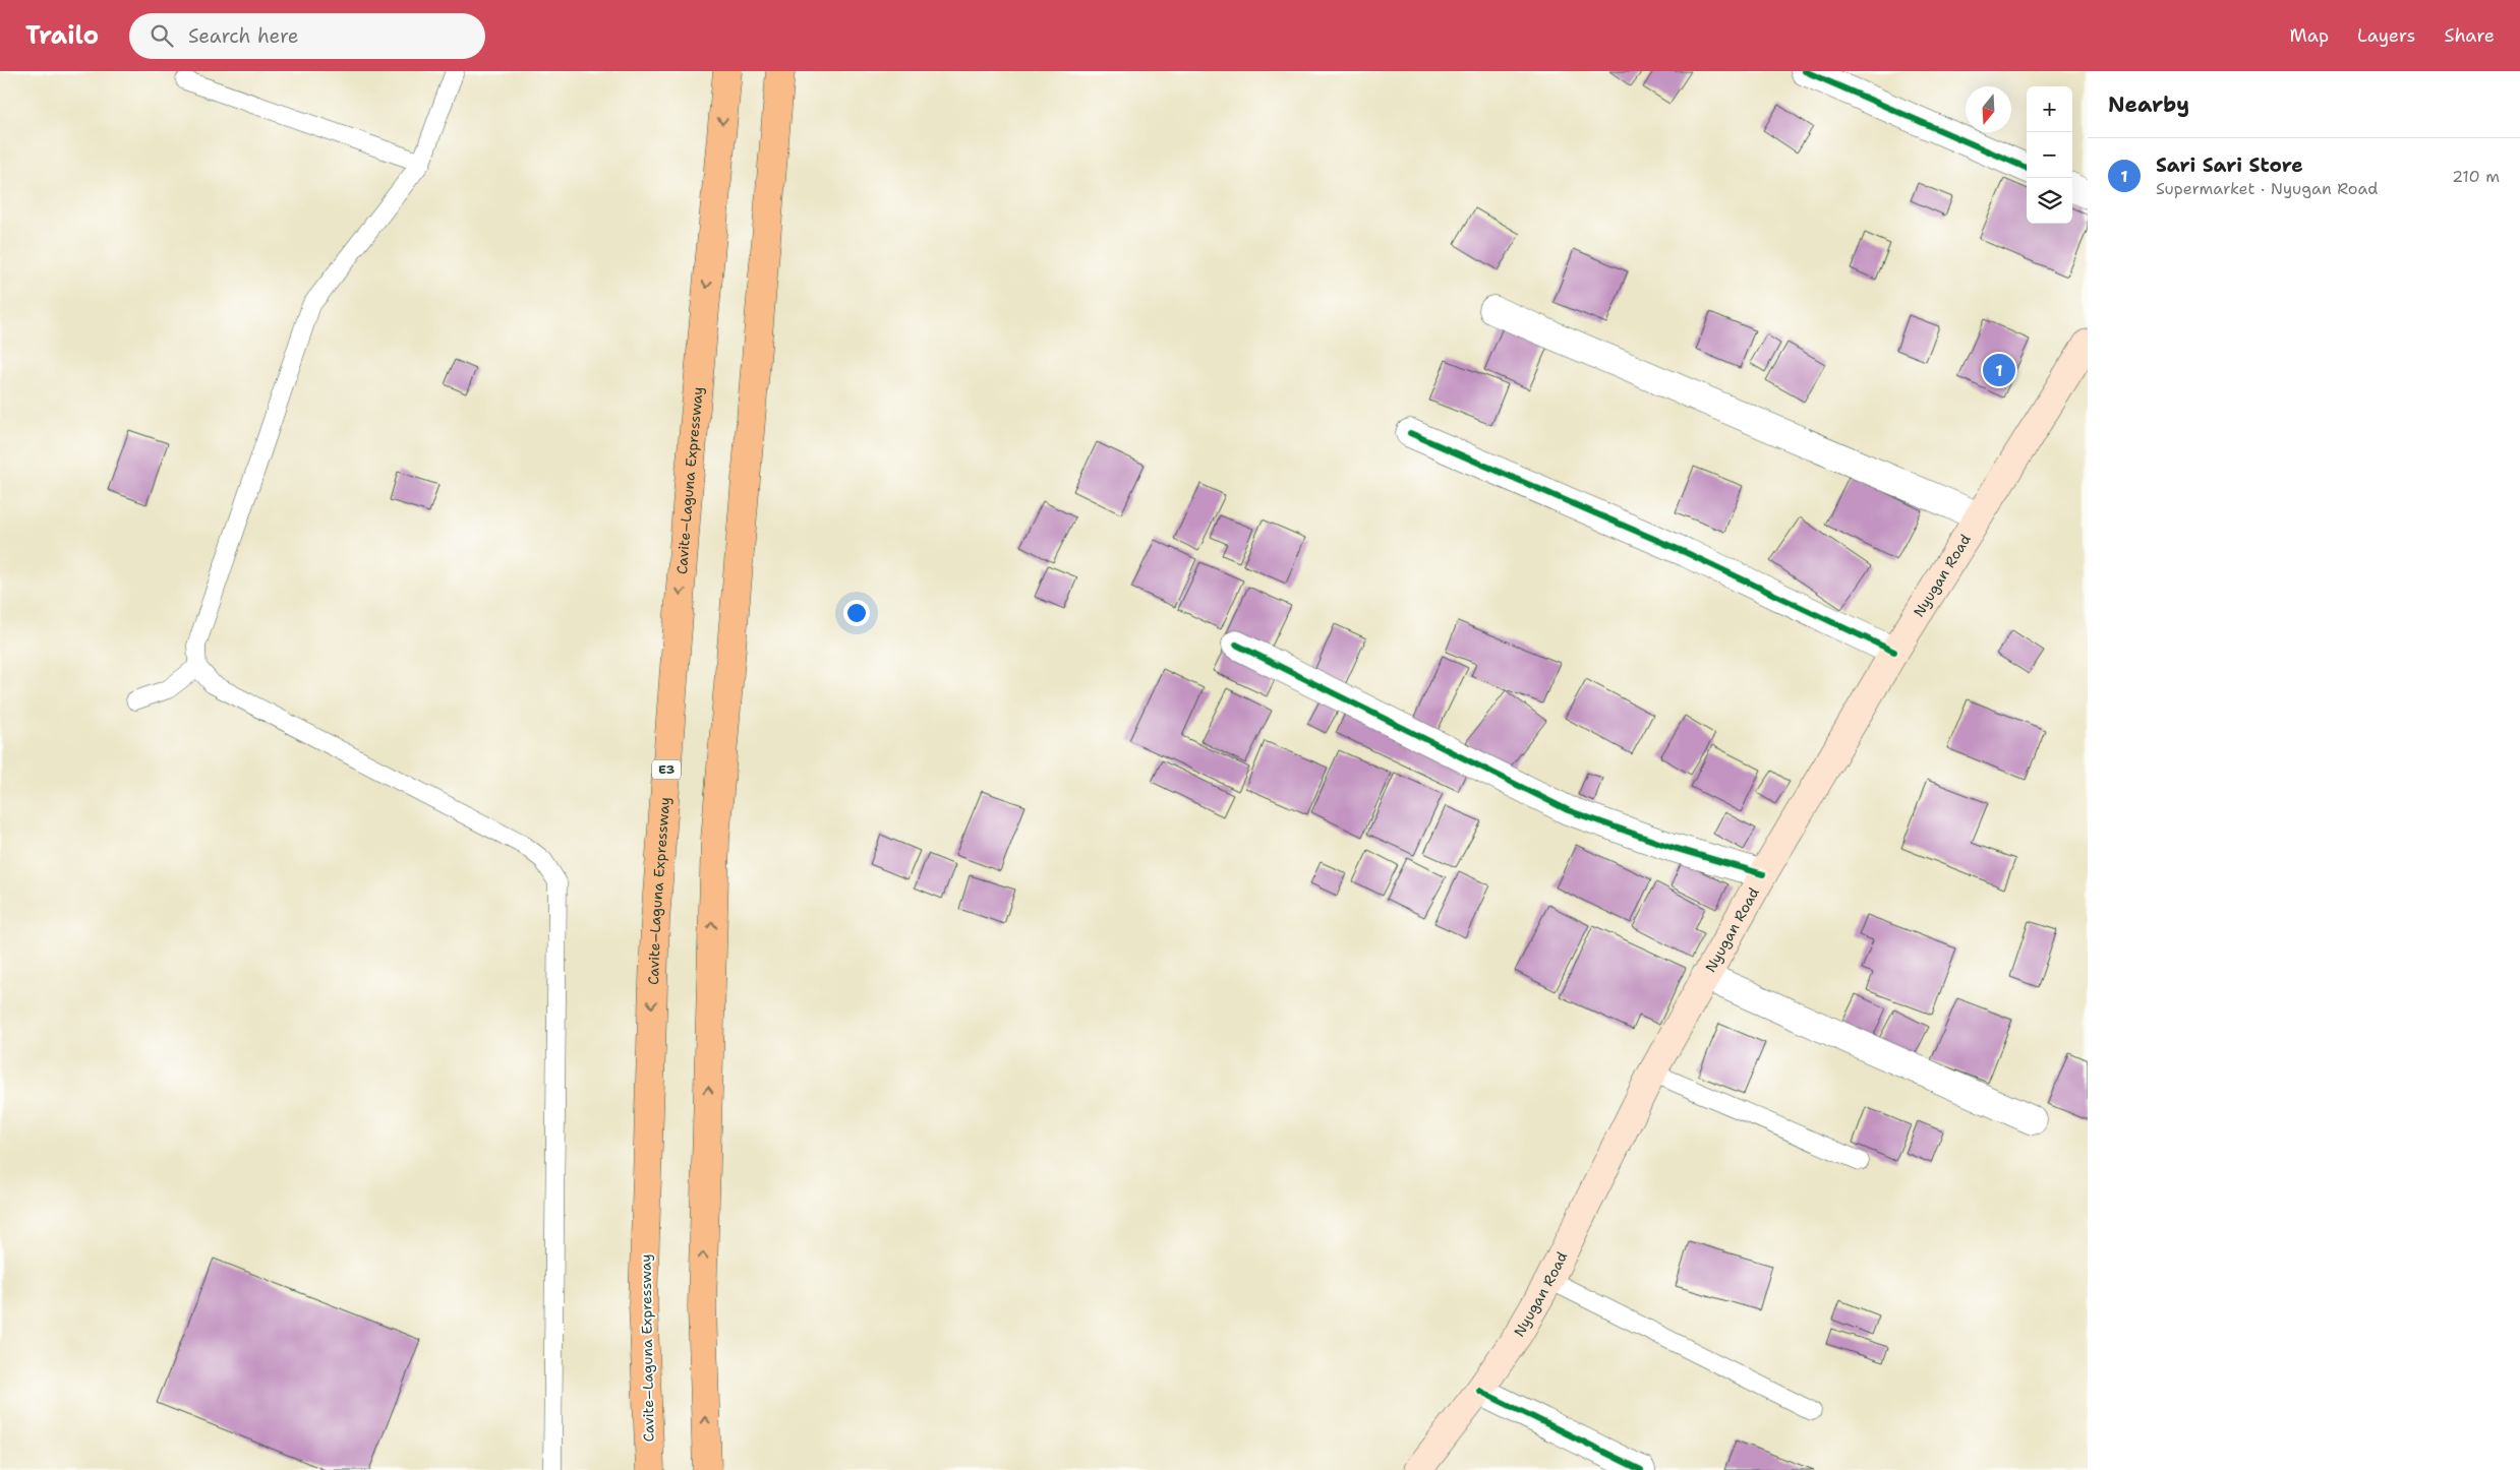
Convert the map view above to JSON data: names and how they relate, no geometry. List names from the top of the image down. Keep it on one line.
{"streets":{"highway":["Cavite–Laguna Expressway","E3"],"main road":["Nyugan Road"]},"north":"bottom","page":{"header":"Trailo","search":"Search here","nav":["Map","Layers","Share"],"heading":"Nearby","map_buttons":["+","−"],"list":[{"mark":"1","name":"Sari Sari Store","note":"Supermarket · Nyugan Road","value":"210 m"}],"pins":"1"}}
